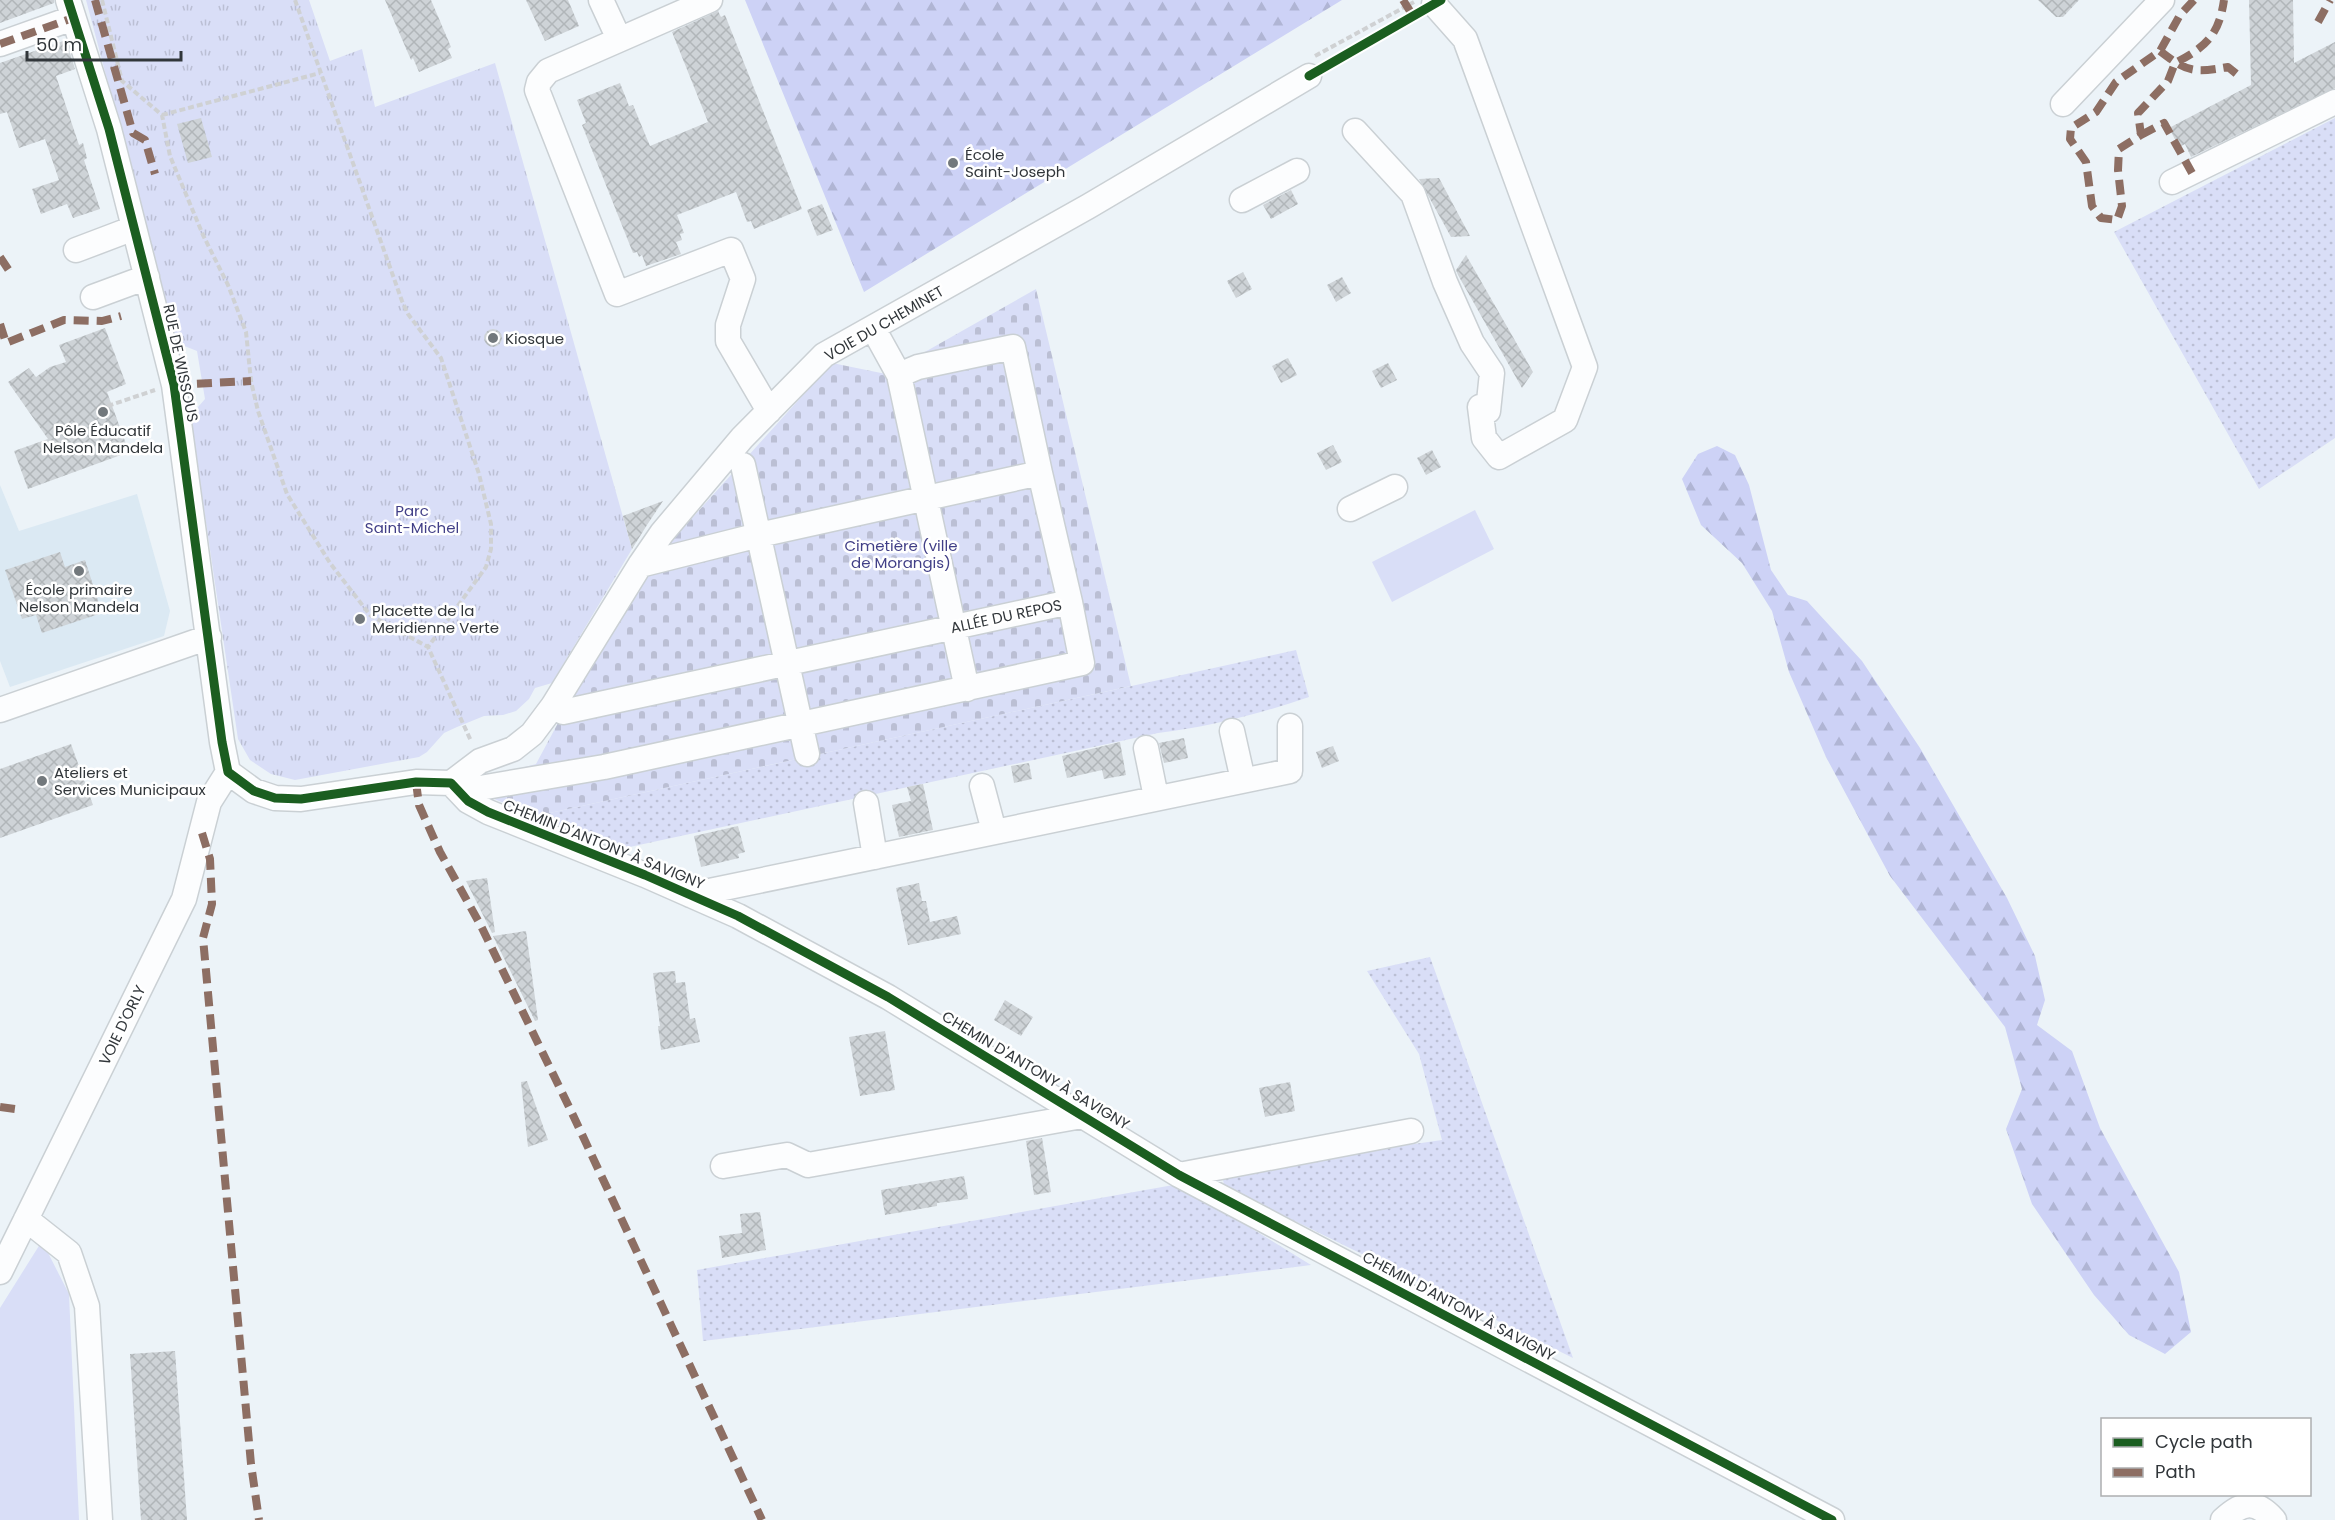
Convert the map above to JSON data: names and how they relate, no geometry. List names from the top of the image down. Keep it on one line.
{"streets":{"street":["VOIE DU CHEMINET","RUE DE WISSOUS","ALLÉE DU REPOS","CHEMIN D'ANTONY À SAVIGNY","VOIE D'ORLY"]},"crossings":[["VOIE DU CHEMINET","ALLÉE DU REPOS"],["VOIE DU CHEMINET","CHEMIN D'ANTONY À SAVIGNY"],["RUE DE WISSOUS","VOIE D'ORLY"]],"parks":["Parc Saint-Michel","Cimetière (ville de Morangis)"],"places":["École Saint-Joseph","Kiosque","Pôle Éducatif Nelson Mandela","École primaire Nelson Mandela","Placette de la Meridienne Verte","Ateliers et Services Municipaux"],"legend":["Cycle path","Path"],"scale_bar":"50 m"}
